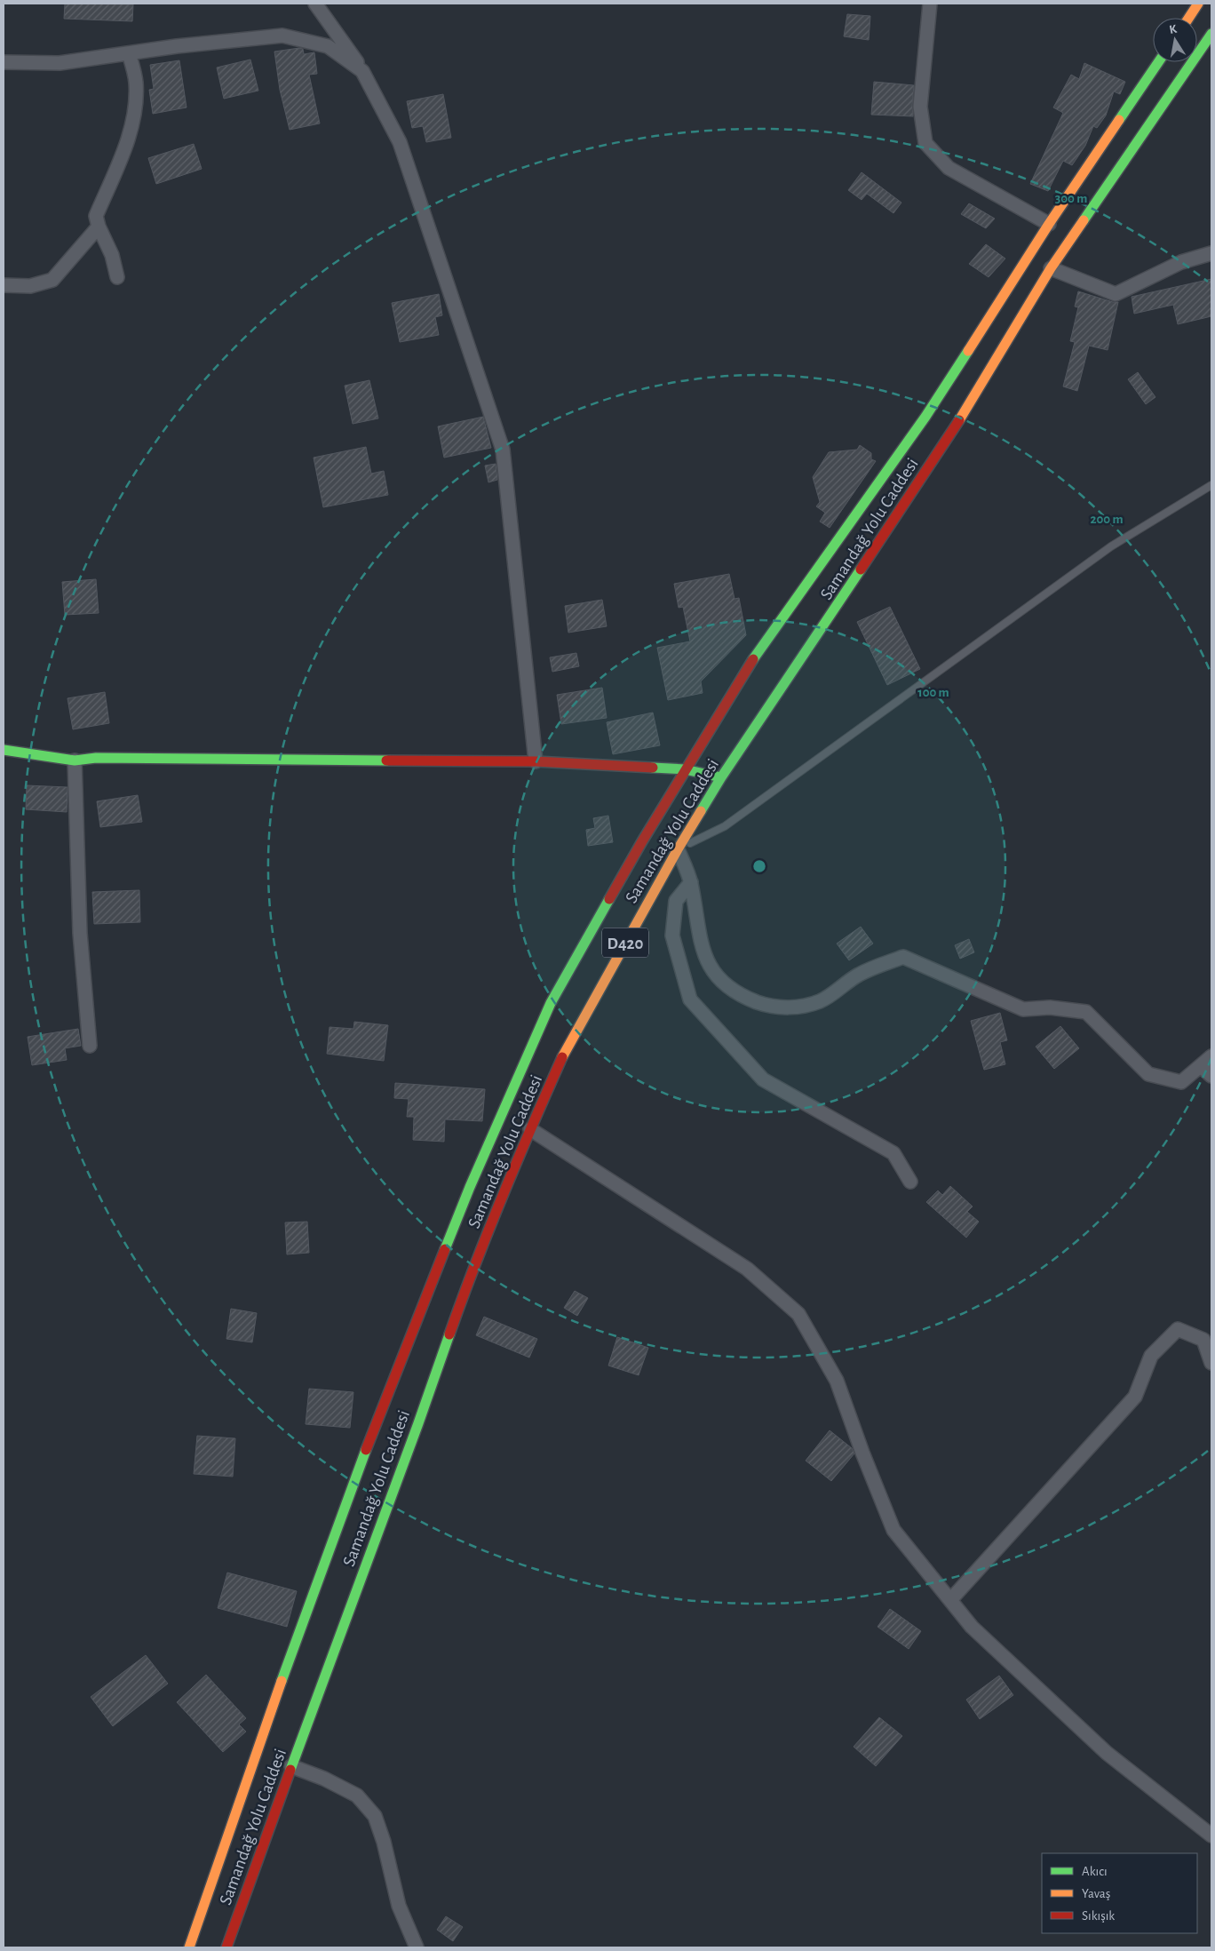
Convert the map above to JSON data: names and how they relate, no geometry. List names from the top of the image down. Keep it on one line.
{"streets":{"main road":["Samandağ Yolu Caddesi","D420"]},"legend":["Akıcı","Yavaş","Sıkışık"],"north":"top","rings":["300 m","200 m","100 m"]}
